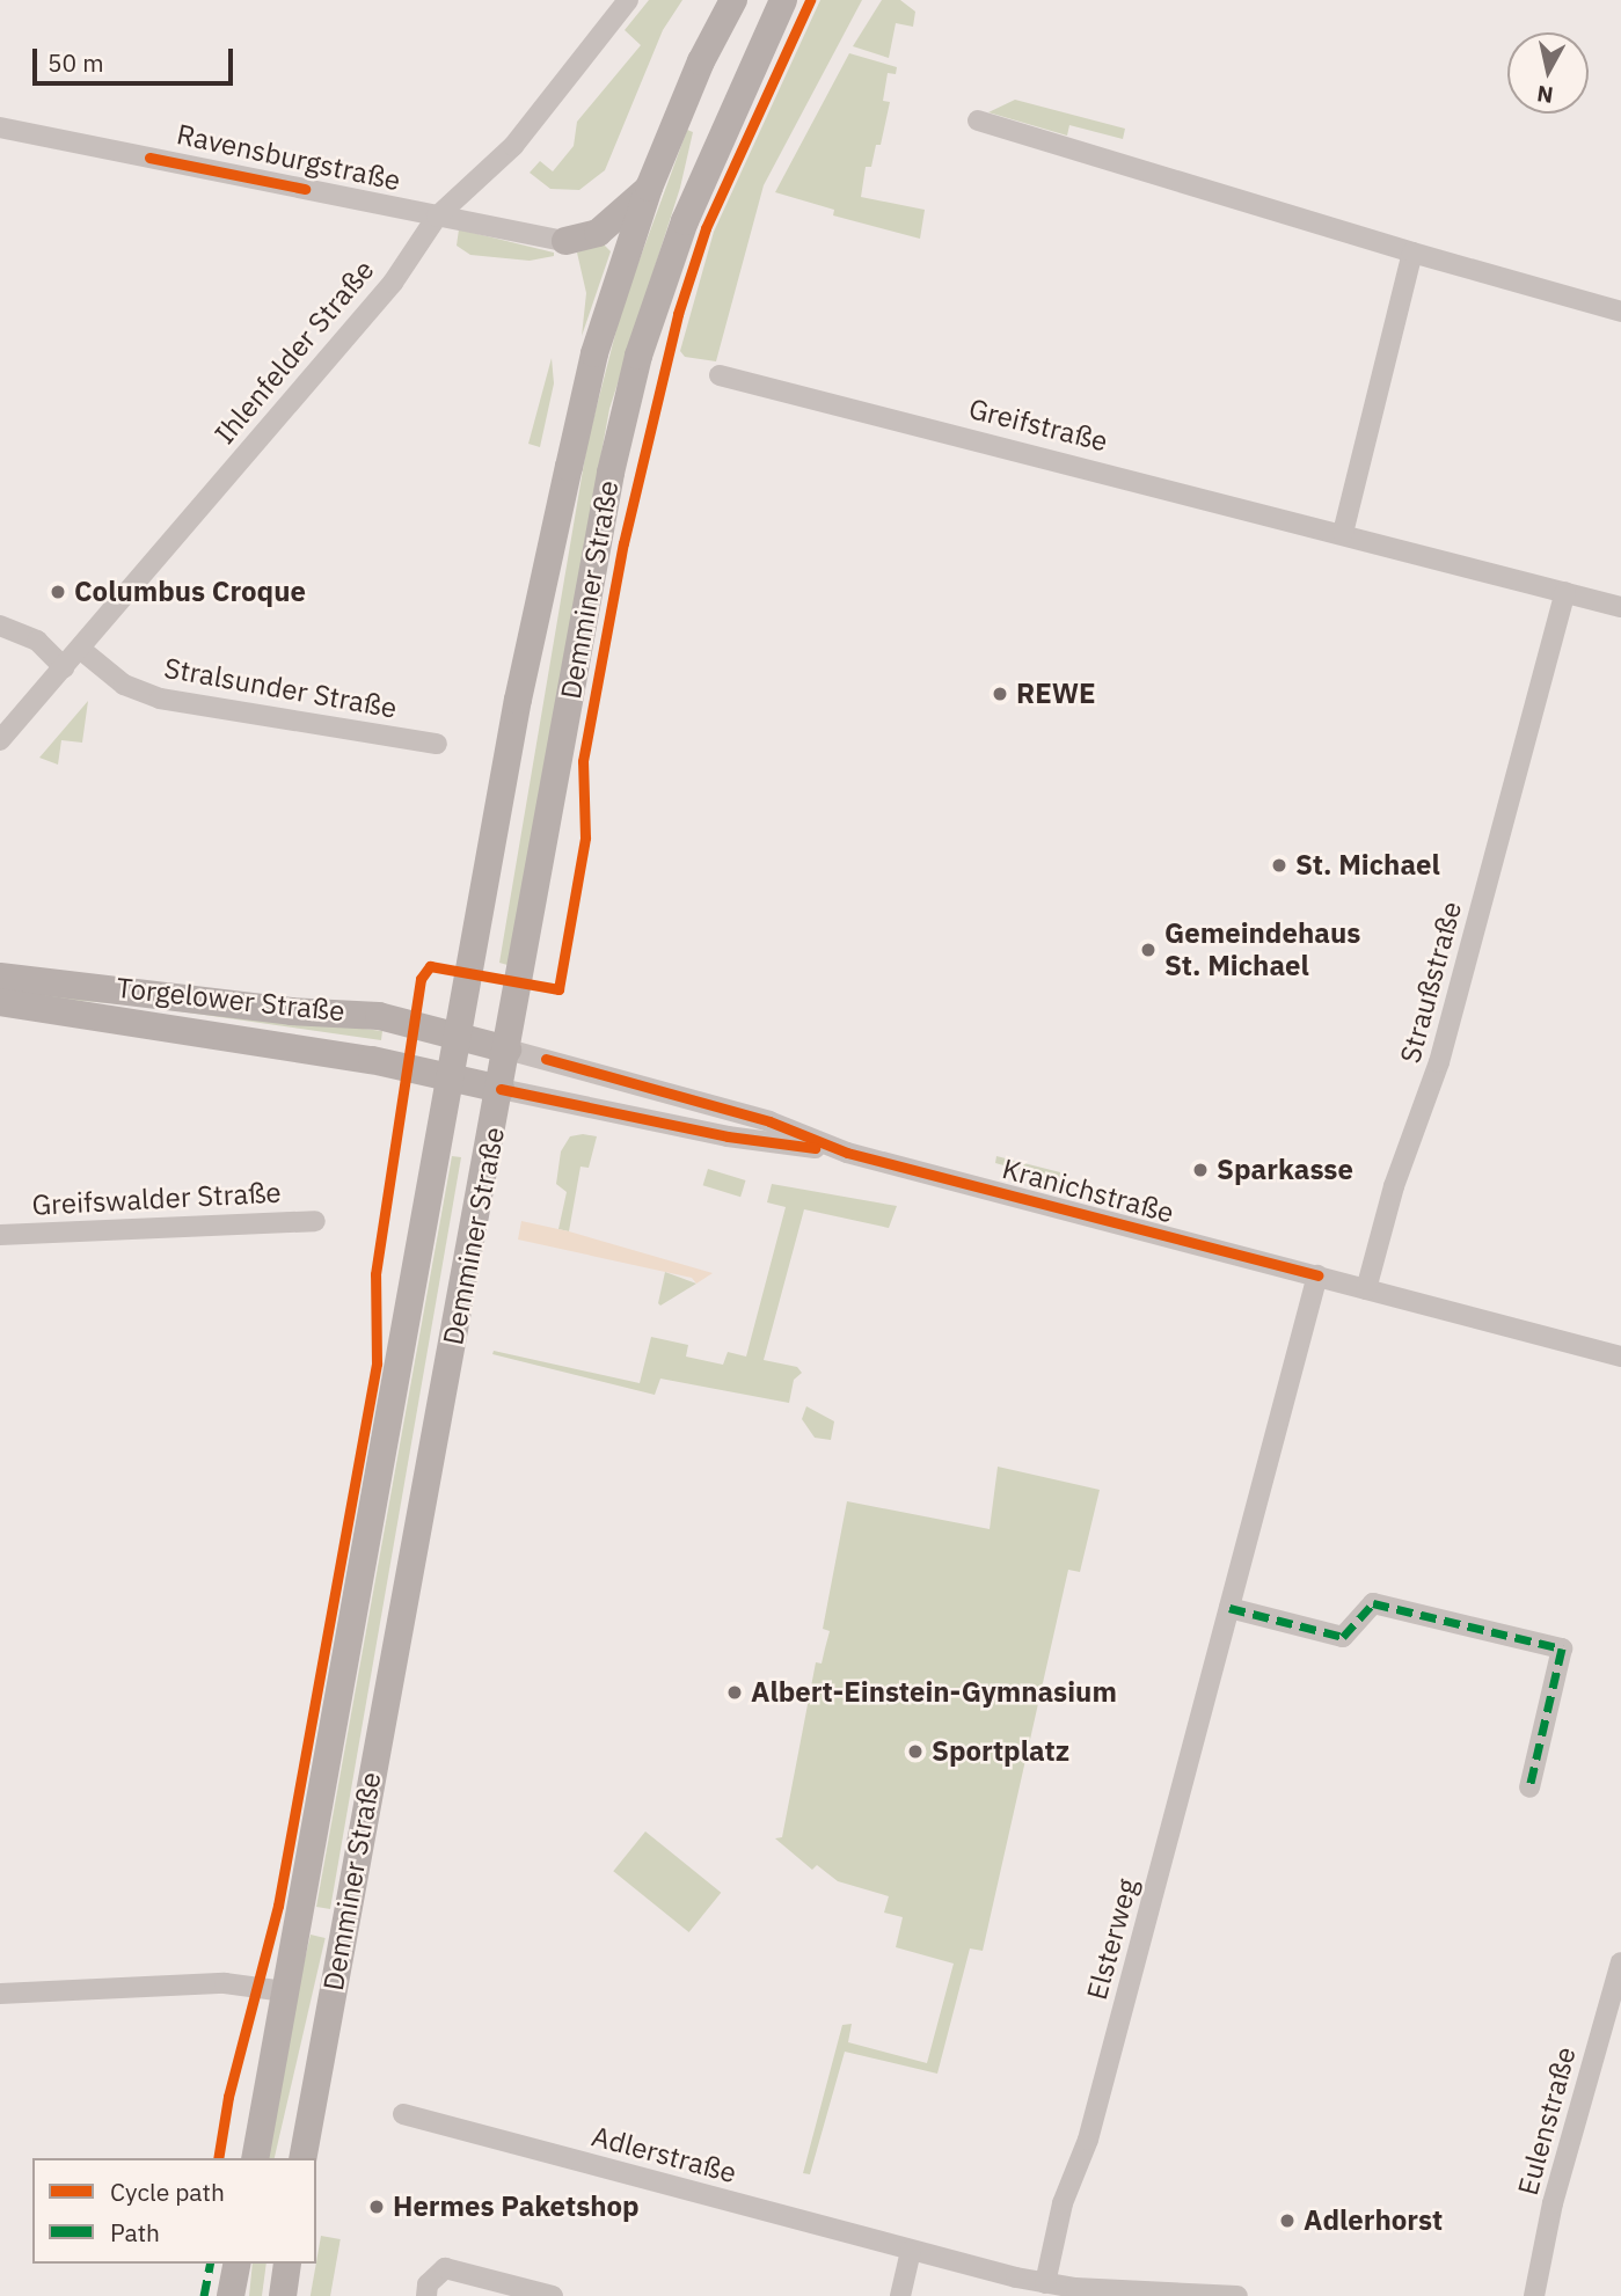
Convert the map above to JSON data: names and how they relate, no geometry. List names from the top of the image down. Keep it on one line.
{"streets":{"main road":["Demminer Straße","Torgelower Straße"],"street":["Ravensburgstraße","Ihlenfelder Straße","Greifstraße","Stralsunder Straße","Straußstraße","Kranichstraße","Greifswalder Straße","Elsterweg","Eulenstraße","Adlerstraße"]},"crossings":[["Ravensburgstraße","Ihlenfelder Straße"],["Ihlenfelder Straße","Stralsunder Straße"],["Greifstraße","Straußstraße"],["Demminer Straße","Torgelower Straße"],["Demminer Straße","Kranichstraße"],["Straußstraße","Kranichstraße"],["Torgelower Straße","Kranichstraße"],["Kranichstraße","Elsterweg"],["Elsterweg","Adlerstraße"]],"places":["Columbus Croque","REWE","St. Michael","Gemeindehaus St. Michael","Sparkasse","Albert-Einstein-Gymnasium","Sportplatz","Hermes Paketshop","Adlerhorst"],"legend":["Cycle path","Path"],"scale_bar":"50 m","north":"bottom"}
